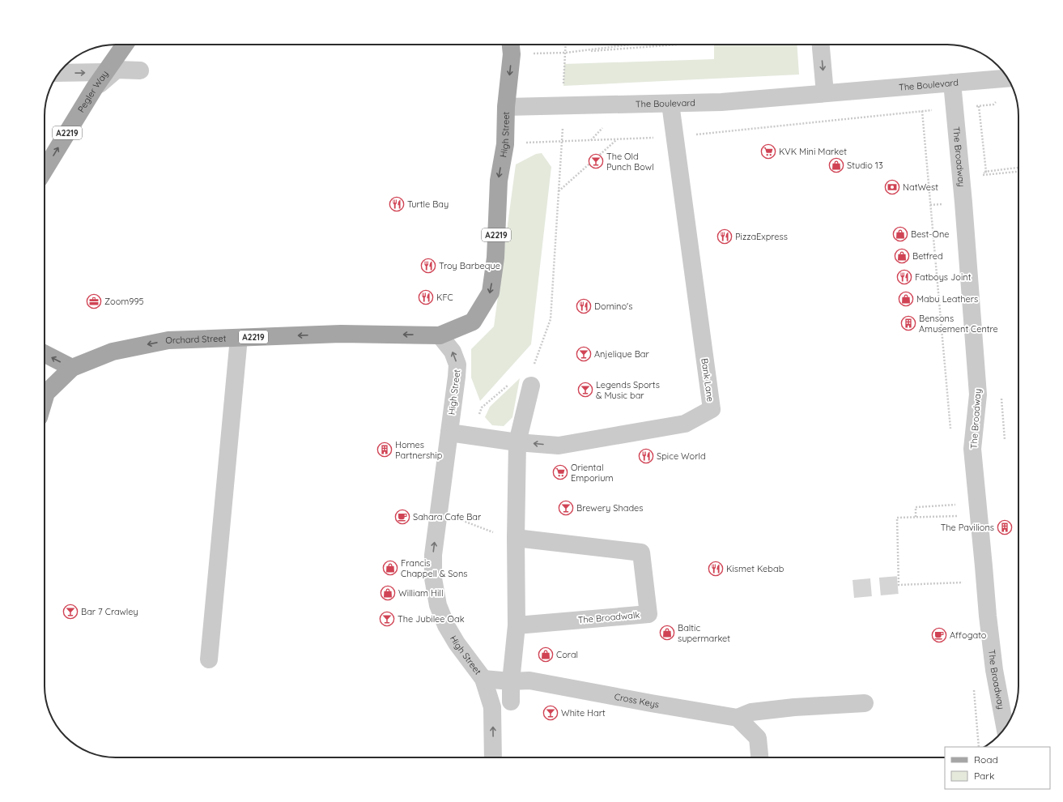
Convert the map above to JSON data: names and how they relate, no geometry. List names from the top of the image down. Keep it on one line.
{"streets":{"main road":["Pegler Way","A2219","High Street","Orchard Street"],"street":["The Boulevard","The Broadway","Bank Lane","The Broadwalk","Cross Keys"]},"crossings":[["The Boulevard","High Street"],["The Boulevard","The Broadway"],["The Boulevard","Bank Lane"],["A2219","Orchard Street"],["High Street","Orchard Street"],["High Street","Bank Lane"],["High Street","Cross Keys"]],"one_way":["Pegler Way","Orchard Street"],"places":{"supermarket":["KVK Mini Market","Oriental Emporium"],"bar":["The Old Punch Bowl","Anjelique Bar","Legends Sports & Music bar","Brewery Shades","Bar 7 Crawley","The Jubilee Oak","White Hart"],"shop":["Studio 13","Best-One","Betfred","Mabu Leathers","Francis Chappell & Sons","William Hill","Baltic supermarket","Coral"],"bank":["NatWest"],"restaurant":["Turtle Bay","PizzaExpress","Troy Barbeque","Fatboys Joint","KFC","Domino's","Spice World","Kismet Kebab"],"office":["Zoom995"],"building":["Bensons Amusement Centre","Homes Partnership","The Pavilions"],"cafe":["Sahara Cafe Bar","Affogato"]},"legend":["Road","Park"]}
